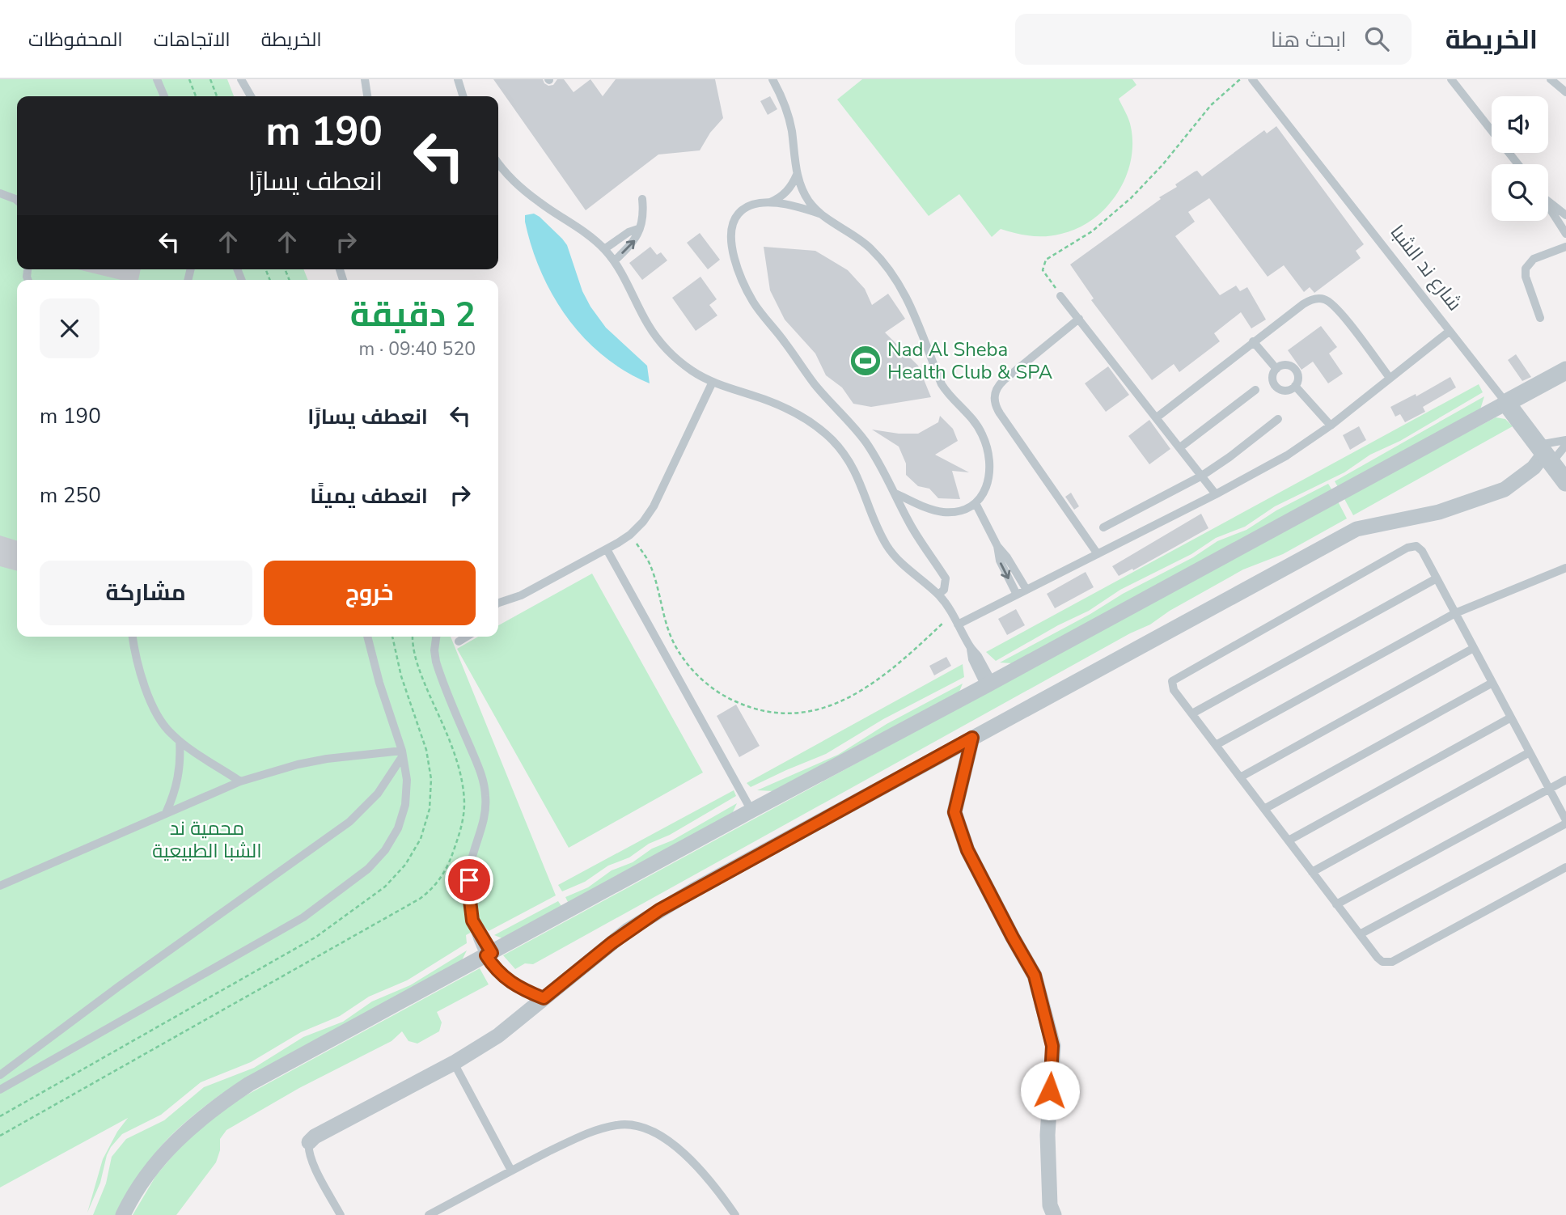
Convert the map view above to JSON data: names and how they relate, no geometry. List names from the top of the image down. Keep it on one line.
{"streets":{"street":["شارع ند الشبا"]},"parks":["محمية ند الشبا الطبيعية"],"places":{"sports":["Nad Al Sheba Health Club & SPA"]},"page":{"header":"الخريطة","search":"ابحث هنا","nav":["الخريطة","الاتجاهات","المحفوظات"],"turn":["190 m","انعطف يسارًا"],"heading":["2 دقيقة","520 m · 09:40"],"list":[{"name":"انعطف يسارًا","value":"190 m"},{"name":"انعطف يمينًا","value":"250 m"}],"buttons":["خروج","مشاركة"]}}
